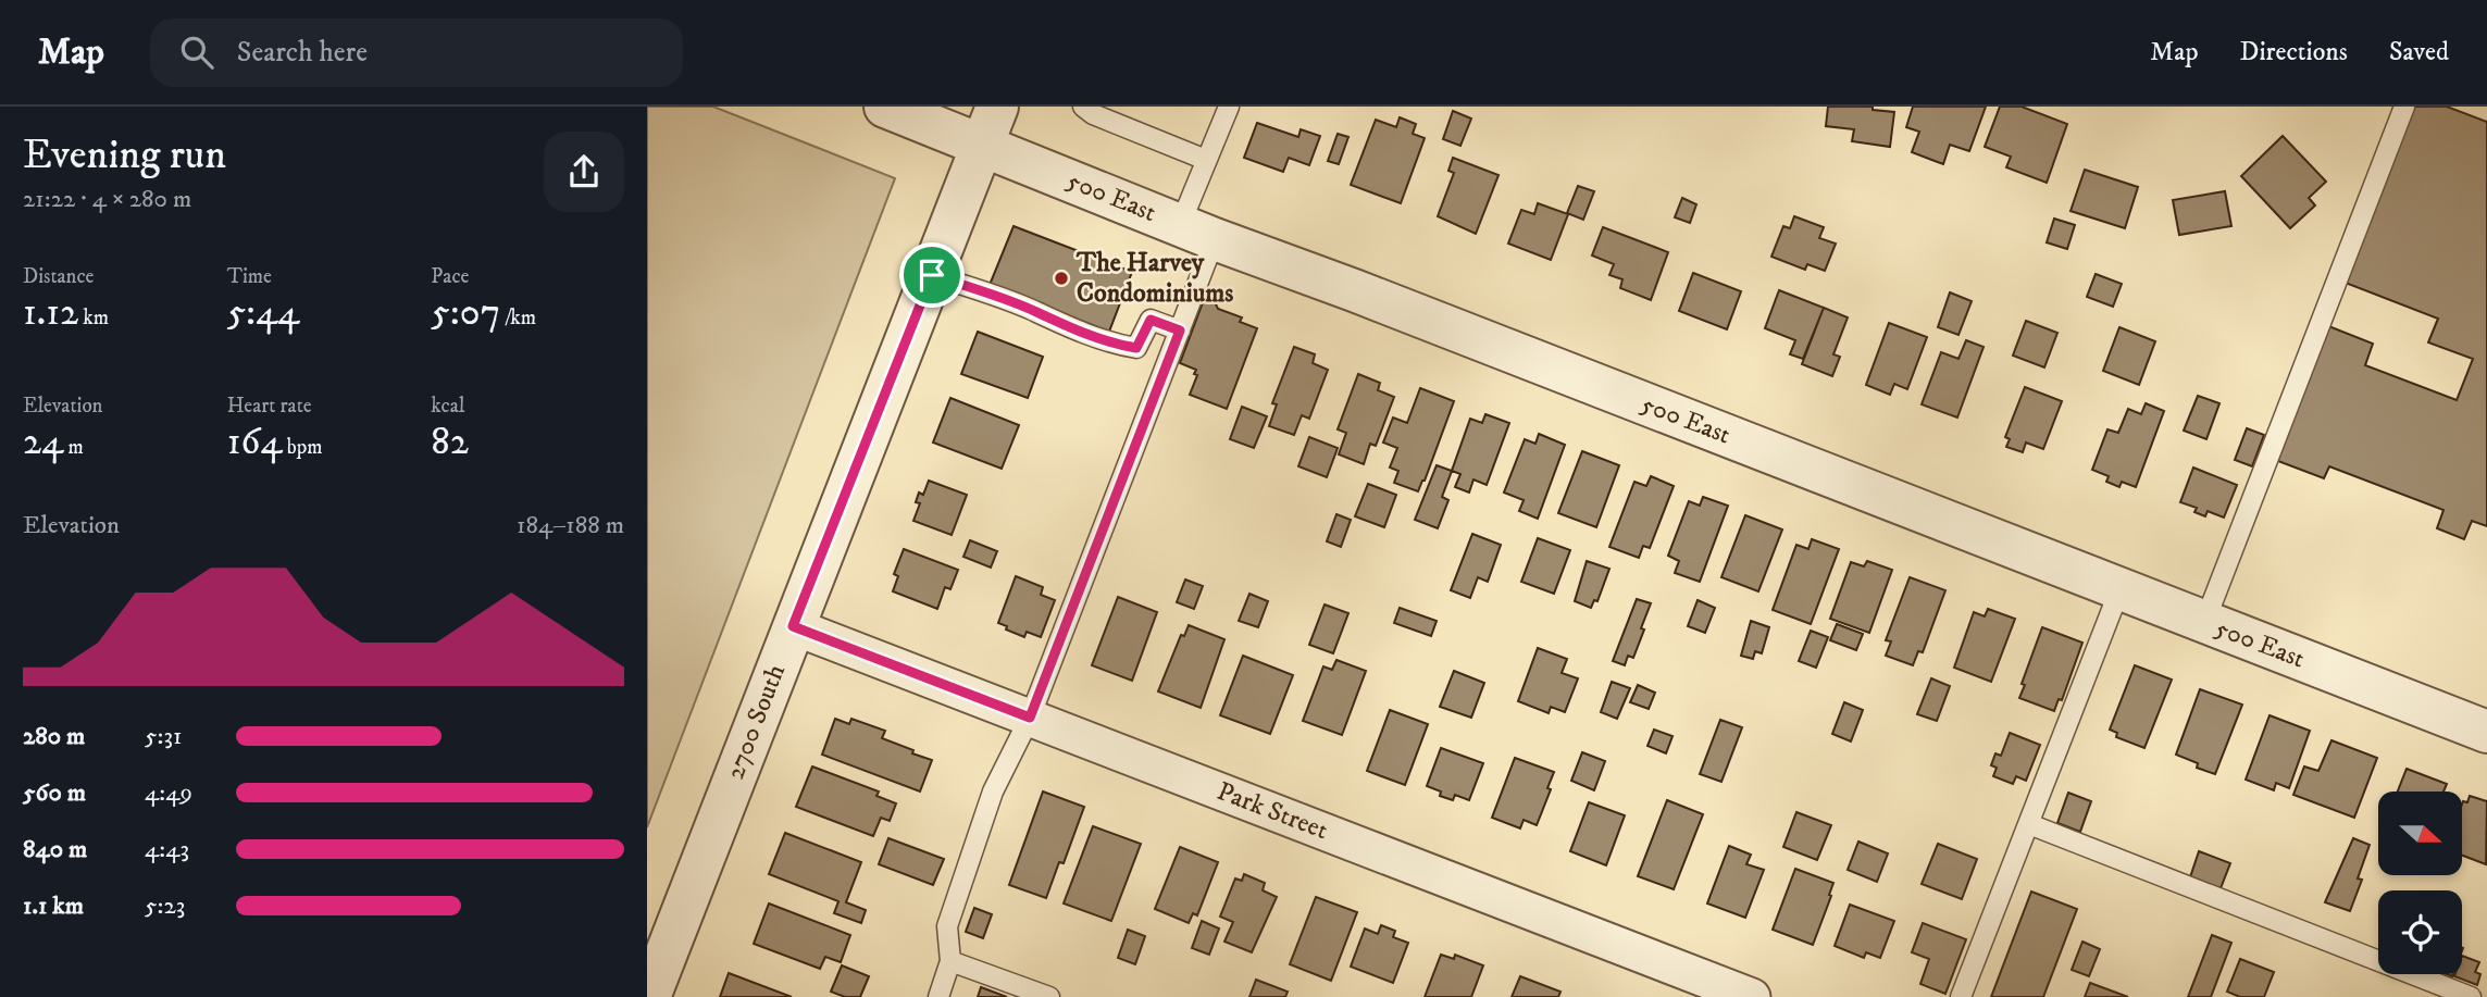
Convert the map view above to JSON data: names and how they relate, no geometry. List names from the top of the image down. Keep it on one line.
{"streets":{"street":["500 East","2700 South","Park Street"]},"crossings":[["500 East","2700 South"],["2700 South","Park Street"]],"places":["The Harvey Condominiums"],"north":"right","page":{"header":"Map","search":"Search here","nav":["Map","Directions","Saved"],"heading":["Evening run","21:22 · 4 × 280 m"],"stats":[["Distance","1.12 km"],["Time","5:44"],["Pace","5:07 /km"],["Elevation","24 m"],["Heart rate","164 bpm"],["kcal","82"]],"chart":["Elevation","184–188 m"],"list":[{"name":"280 m","note":"5:31"},{"name":"560 m","note":"4:49"},{"name":"840 m","note":"4:43"},{"name":"1.1 km","note":"5:23"}]}}
